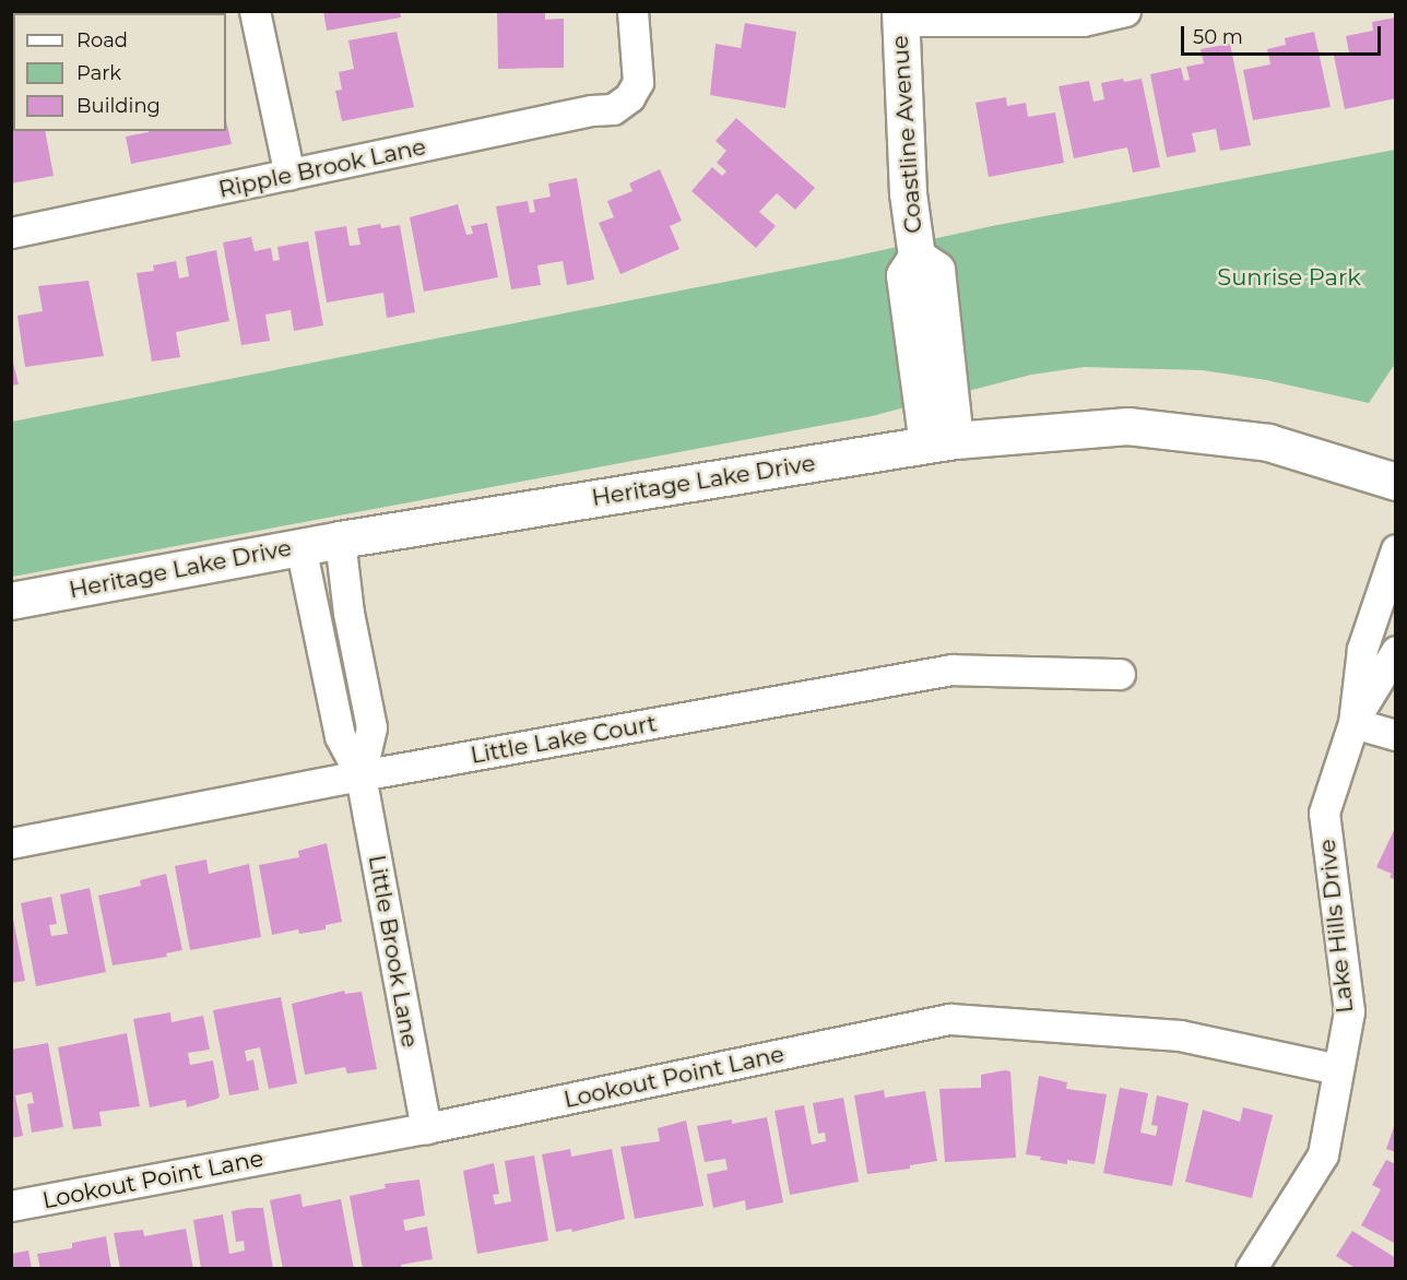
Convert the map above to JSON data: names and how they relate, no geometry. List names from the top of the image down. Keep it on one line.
{"streets":{"street":["Coastline Avenue","Ripple Brook Lane","Heritage Lake Drive","Little Lake Court","Lake Hills Drive","Little Brook Lane","Lookout Point Lane"]},"crossings":[["Coastline Avenue","Heritage Lake Drive"],["Heritage Lake Drive","Little Brook Lane"],["Little Lake Court","Little Brook Lane"],["Lake Hills Drive","Lookout Point Lane"],["Little Brook Lane","Lookout Point Lane"]],"parks":["Sunrise Park"],"legend":["Road","Park","Building"],"scale_bar":"50 m"}
